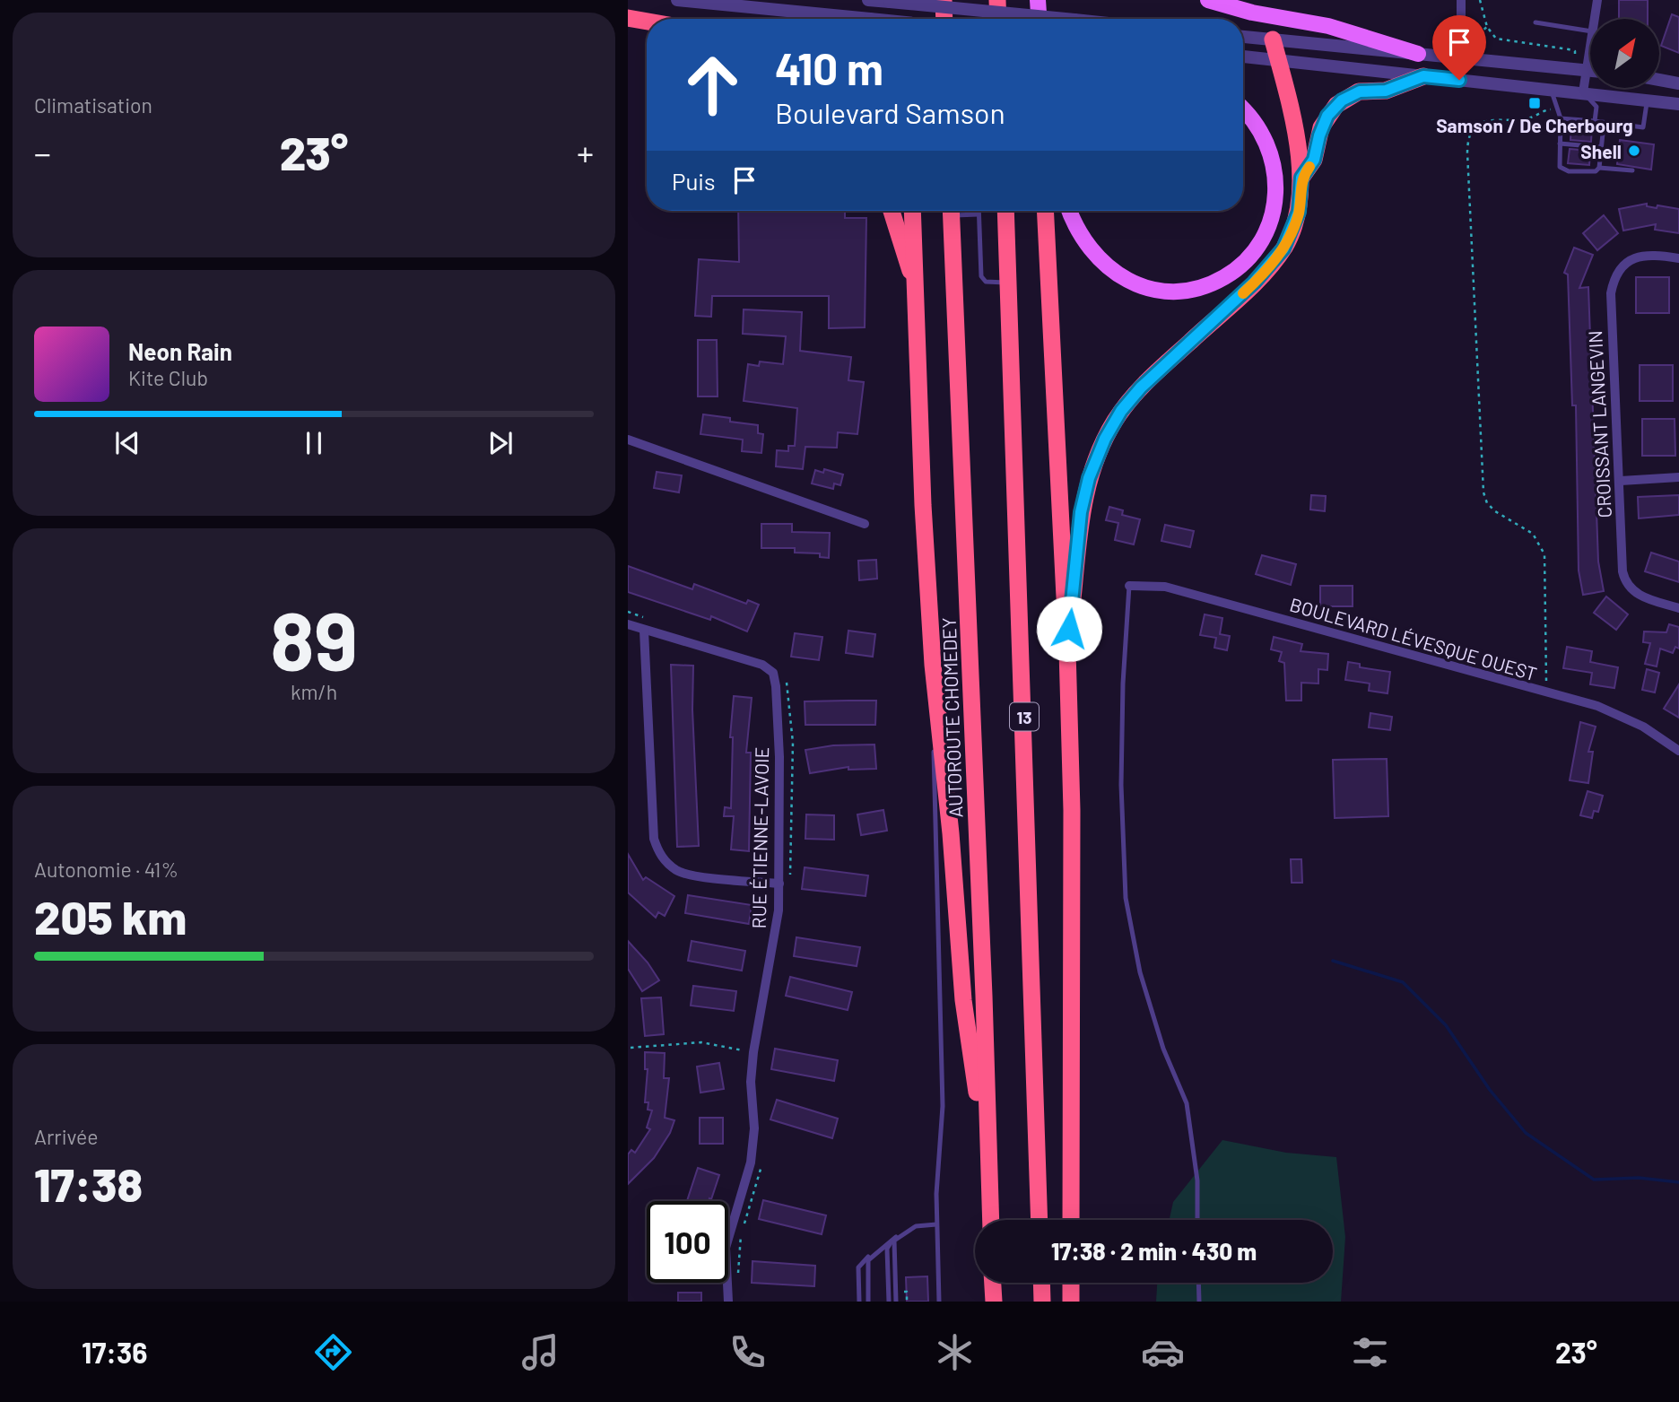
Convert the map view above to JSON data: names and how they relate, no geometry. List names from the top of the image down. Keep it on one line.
{"streets":{"highway":["13","AUTOROUTE CHOMEDEY"],"street":["CROISSANT LANGEVIN","BOULEVARD LÉVESQUE OUEST","RUE ÉTIENNE-LAVOIE"]},"places":{"transit":["Samson / De Cherbourg"],"other":["Shell"]},"north":"top right","page":{"tile":["Climatisation",["89","km/h"],["Autonomie · 41%","205 km"],["Arrivée","17:38"]],"turn":["410 m","Boulevard Samson"],"heat":["−","23°","+"],"then":"Puis","song":["Neon Rain","Kite Club"],"limit":"100","trip":"17:38 · 2 min · 430 m","tabs":["17:36","23°"]}}
